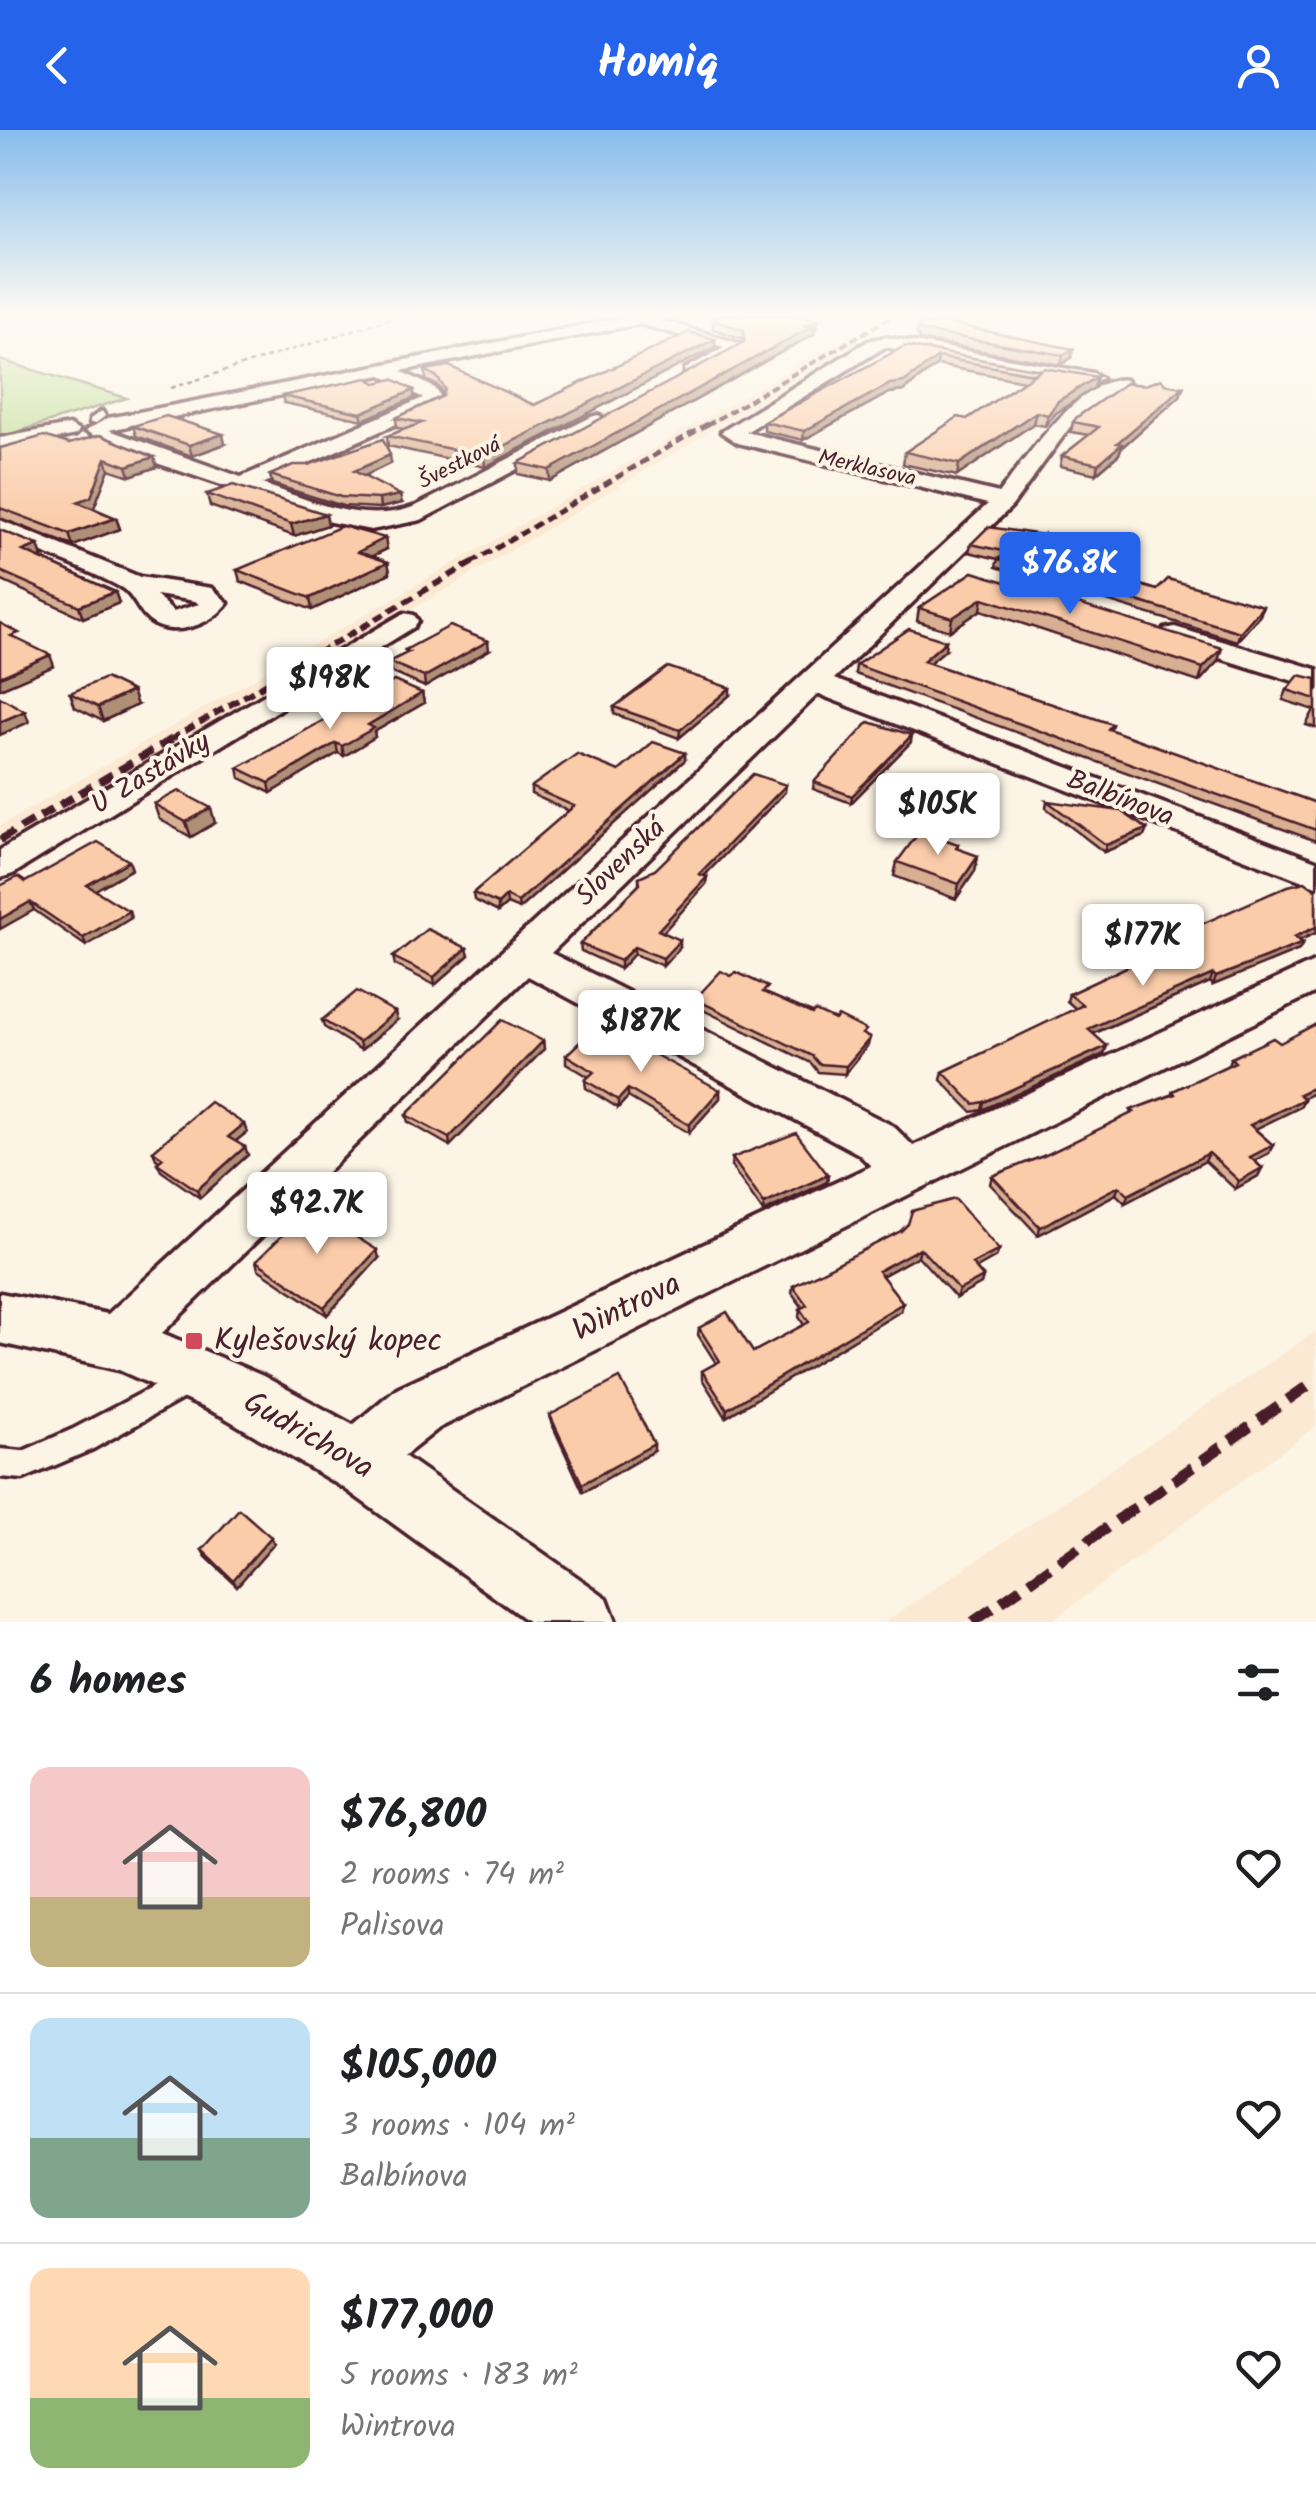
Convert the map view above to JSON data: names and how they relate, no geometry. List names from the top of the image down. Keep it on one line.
{"streets":{"street":["Švestková","Merklasova","U Zastávky","Balbínova","Slovenská","Wintrova","Gudrichova"]},"crossings":[["Merklasova","Slovenská"],["Balbínova","Slovenská"],["Slovenská","Gudrichova"],["Wintrova","Gudrichova"]],"places":{"transit":["Kylešovský kopec"]},"page":{"header":"Homiq","price":["$76.8K","$198K","$105K","$177K","$187K","$92.7K"],"heading":"6 homes","list":[{"name":"$76,800","note":"2 rooms · 74 m² · Palisova"},{"name":"$105,000","note":"3 rooms · 104 m² · Balbínova"},{"name":"$177,000","note":"5 rooms · 183 m² · Wintrova"}]}}
